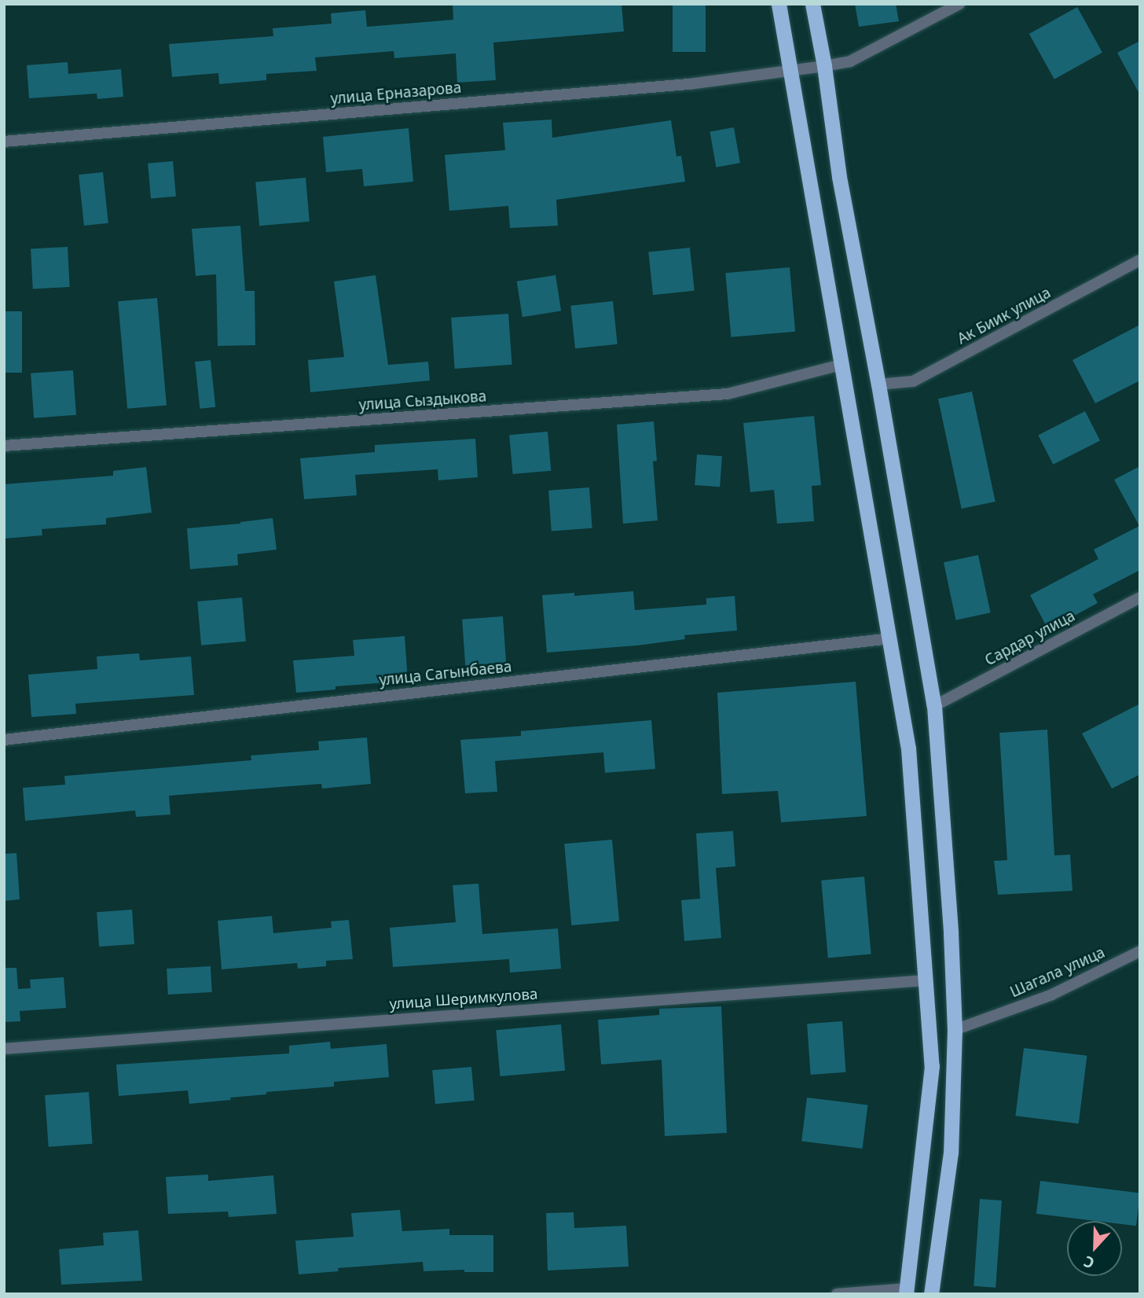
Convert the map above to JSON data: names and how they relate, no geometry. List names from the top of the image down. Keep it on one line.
{"streets":{"street":["улица Ерназарова","Ак Биик улица","улица Сыздыкова","Сардар улица","улица Сагынбаева","Шагала улица","улица Шеримкулова"]},"north":"bottom"}
